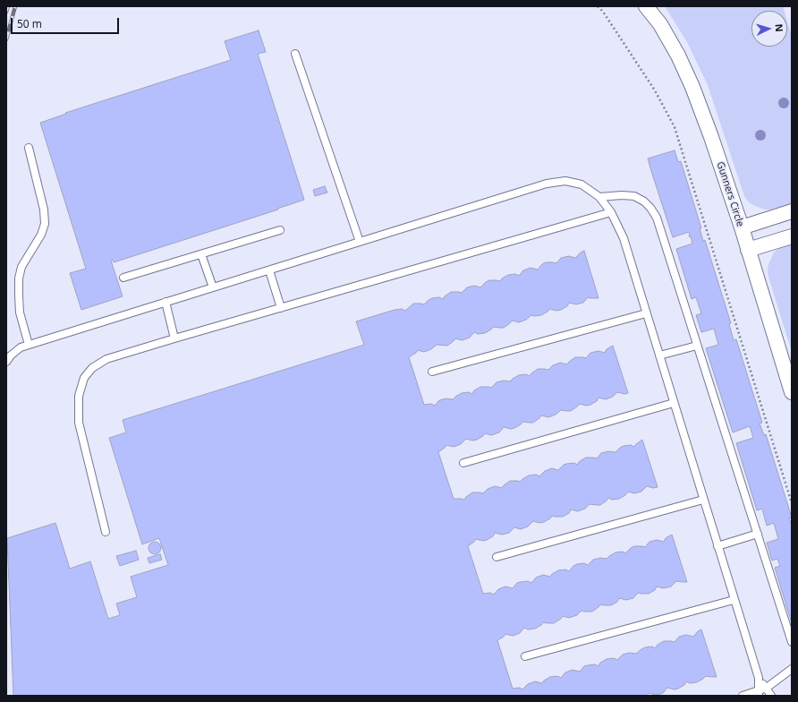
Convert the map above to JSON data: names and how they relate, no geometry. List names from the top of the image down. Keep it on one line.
{"streets":{"street":["Gunners Circle"]},"scale_bar":"50 m","north":"right"}
